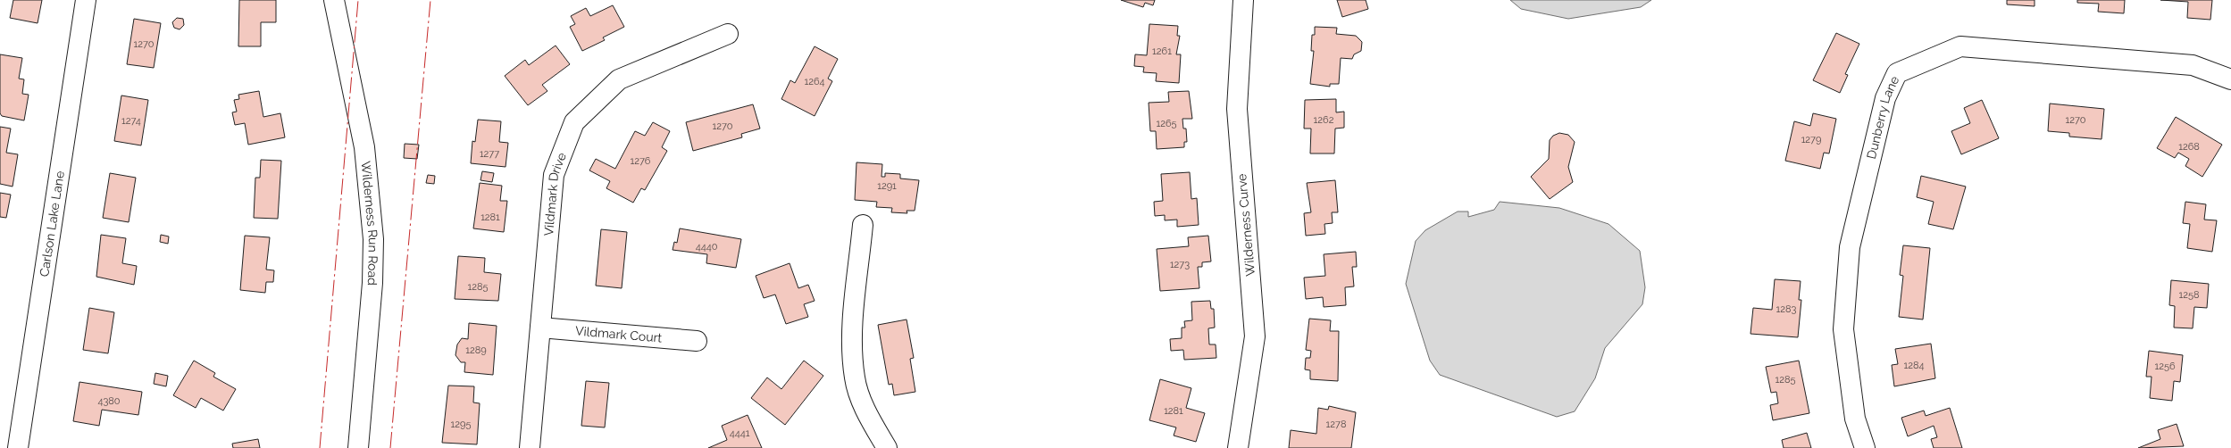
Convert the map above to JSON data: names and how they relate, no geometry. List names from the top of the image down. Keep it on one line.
{"streets":{"street":["Dunberry Lane","Vildmark Drive","Wilderness Run Road","Carlson Lake Lane","Wilderness Curve","Vildmark Court"]},"crossings":[["Vildmark Drive","Vildmark Court"]],"house_numbers":["1270","1261","1264","1262","1270","1274","1265","1270","1279","1268","1277","1276","1291","1281","4440","1273","1285","1258","1283","1289","1284","1256","1285","4380","1281","1295","1278","4441"]}
